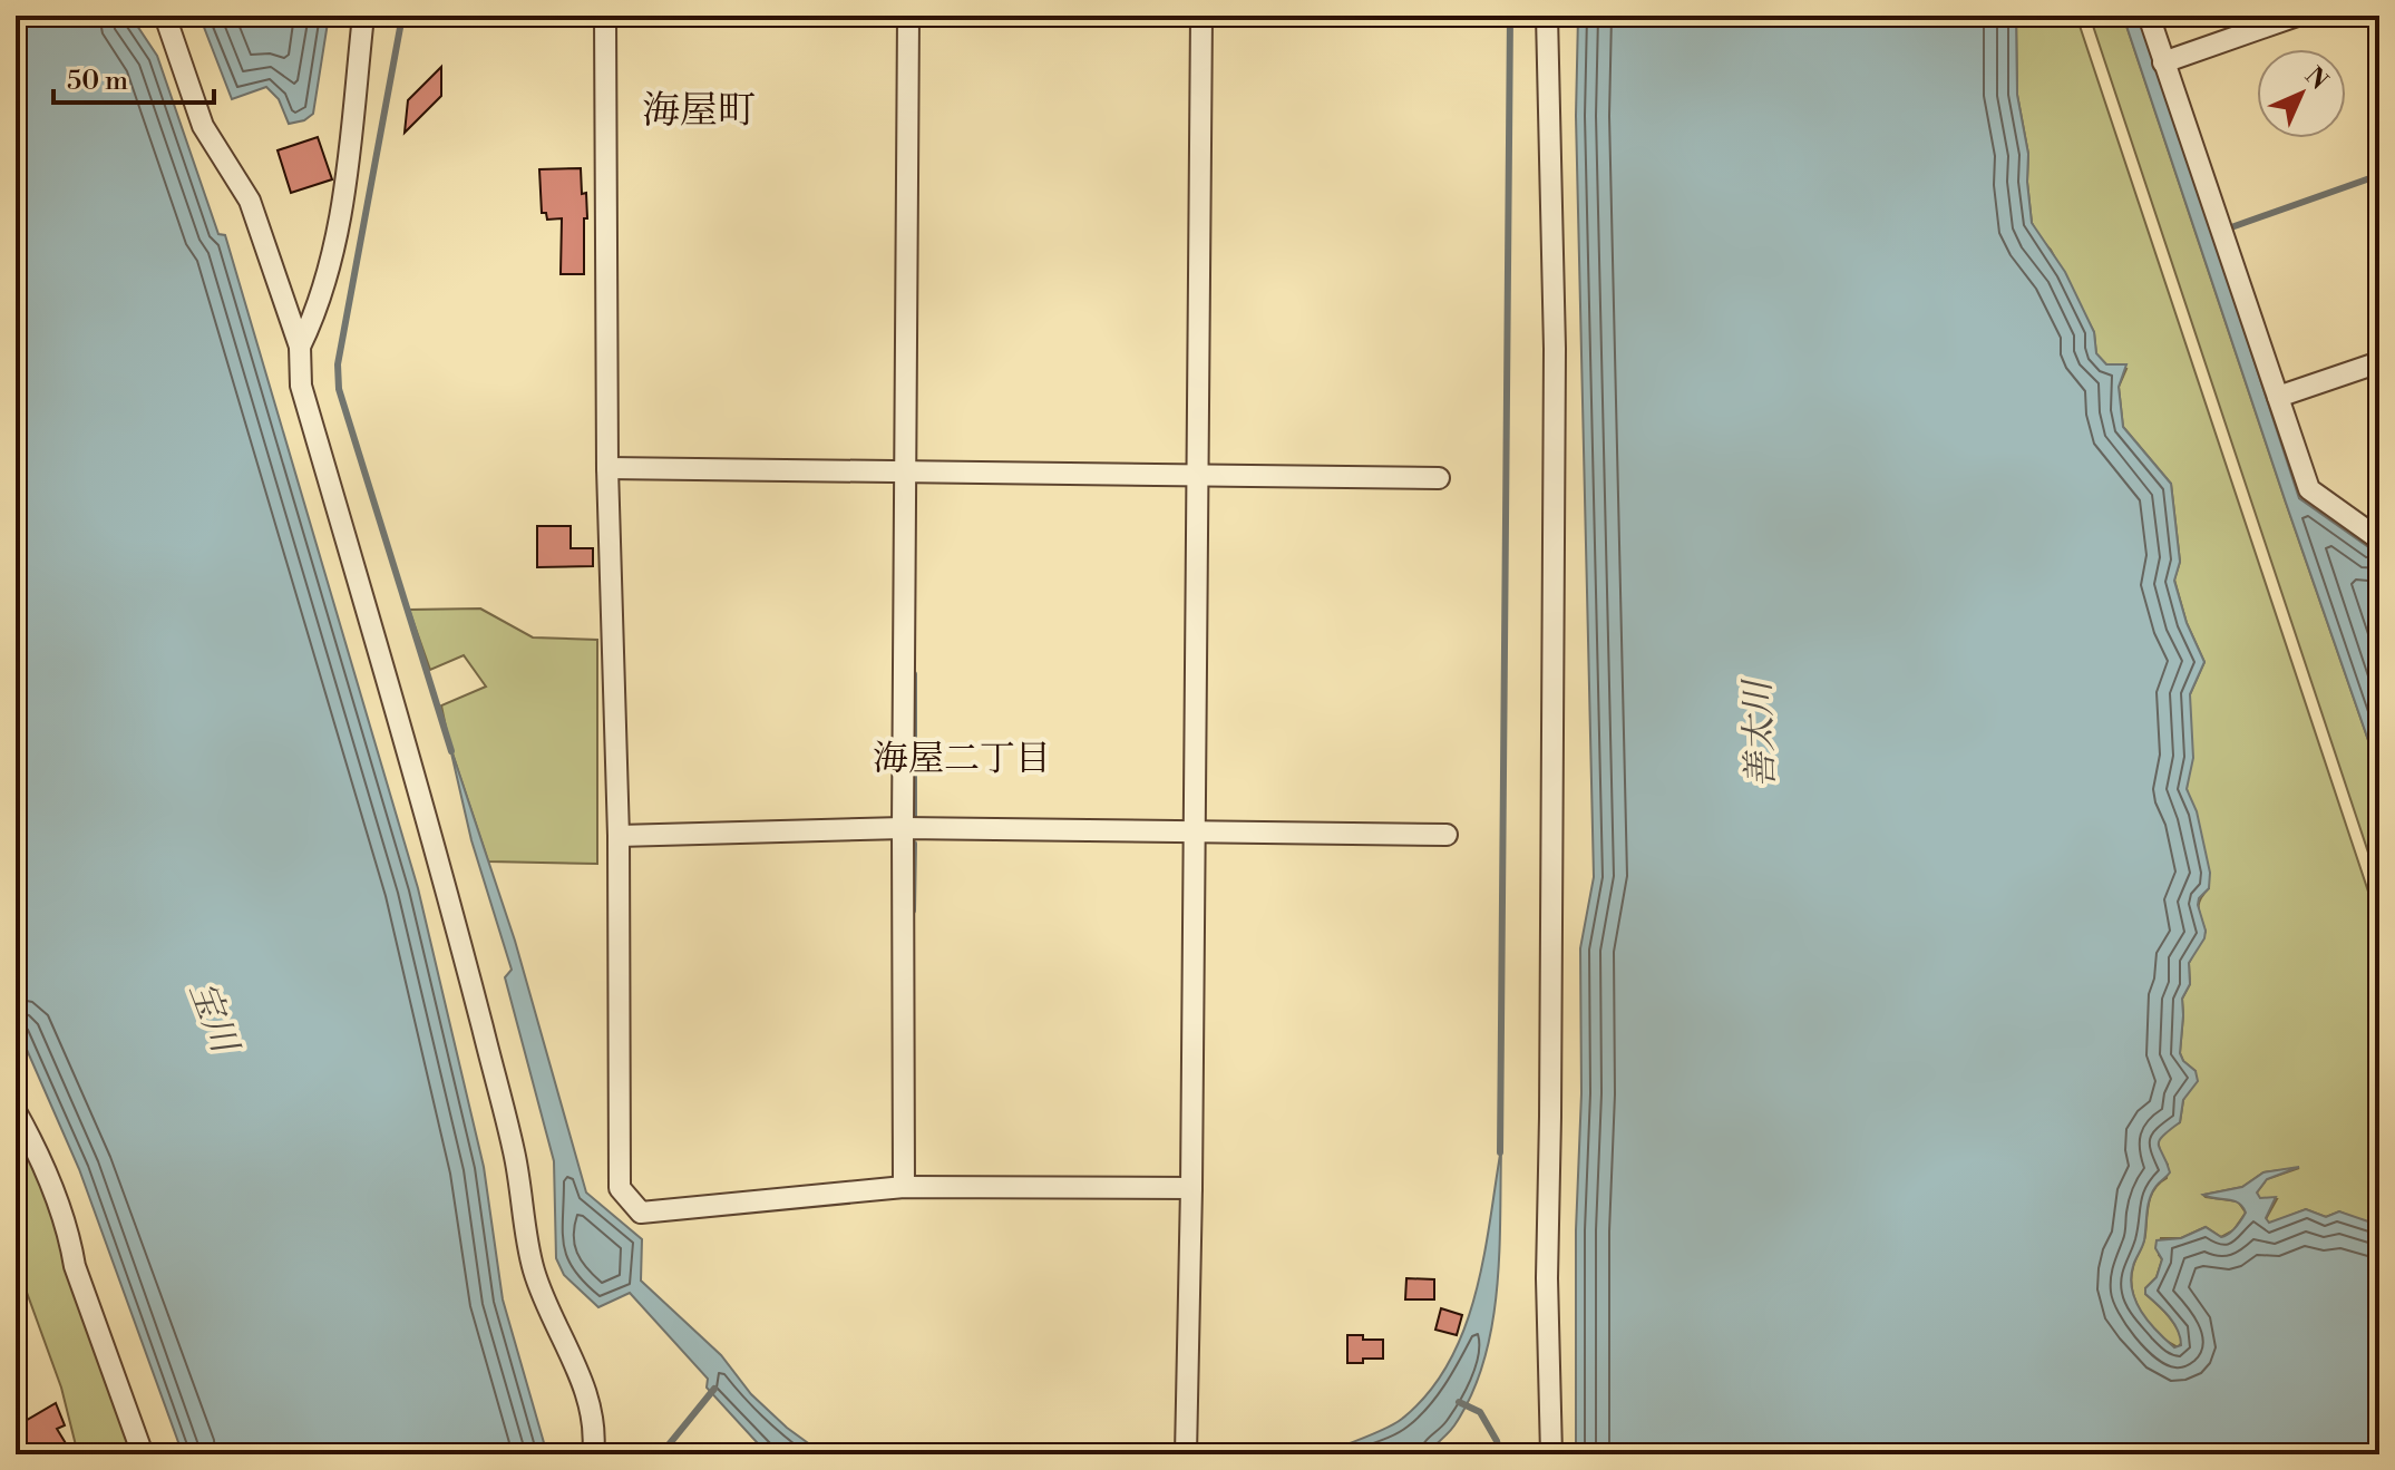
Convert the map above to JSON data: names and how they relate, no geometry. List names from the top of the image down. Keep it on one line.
{"districts":["海屋町","海屋二丁目"],"water":["善太川","宝川"],"scale_bar":"50 m","north":"top right"}
